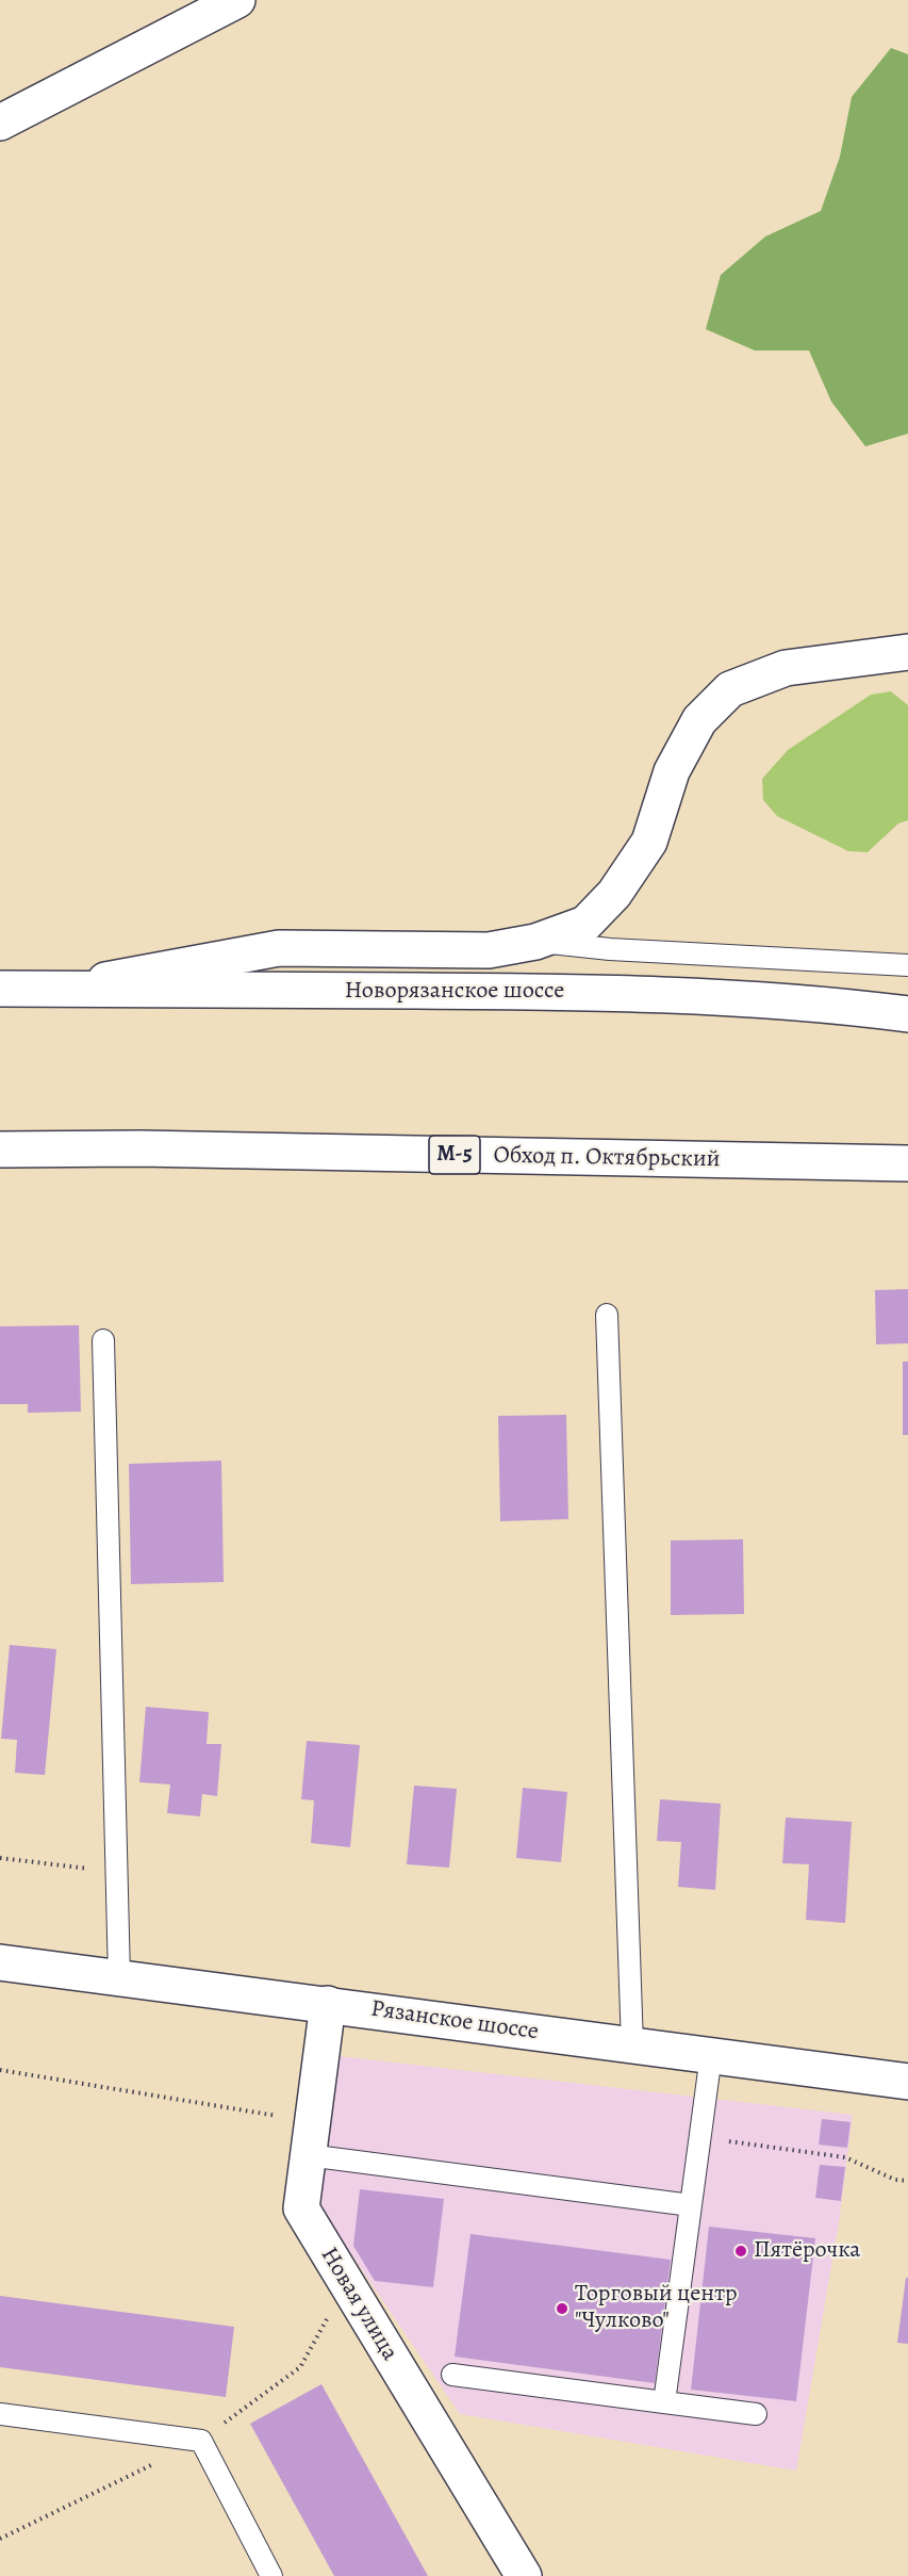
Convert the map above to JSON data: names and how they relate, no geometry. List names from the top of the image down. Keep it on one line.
{"streets":{"main road":["Новорязанское шоссе","М-5","Обход п. Октябрьский","Рязанское шоссе","Новая улица"]},"crossings":[["Рязанское шоссе","Новая улица"]],"places":["Пятёрочка","Торговый центр \"Чулково\""]}
